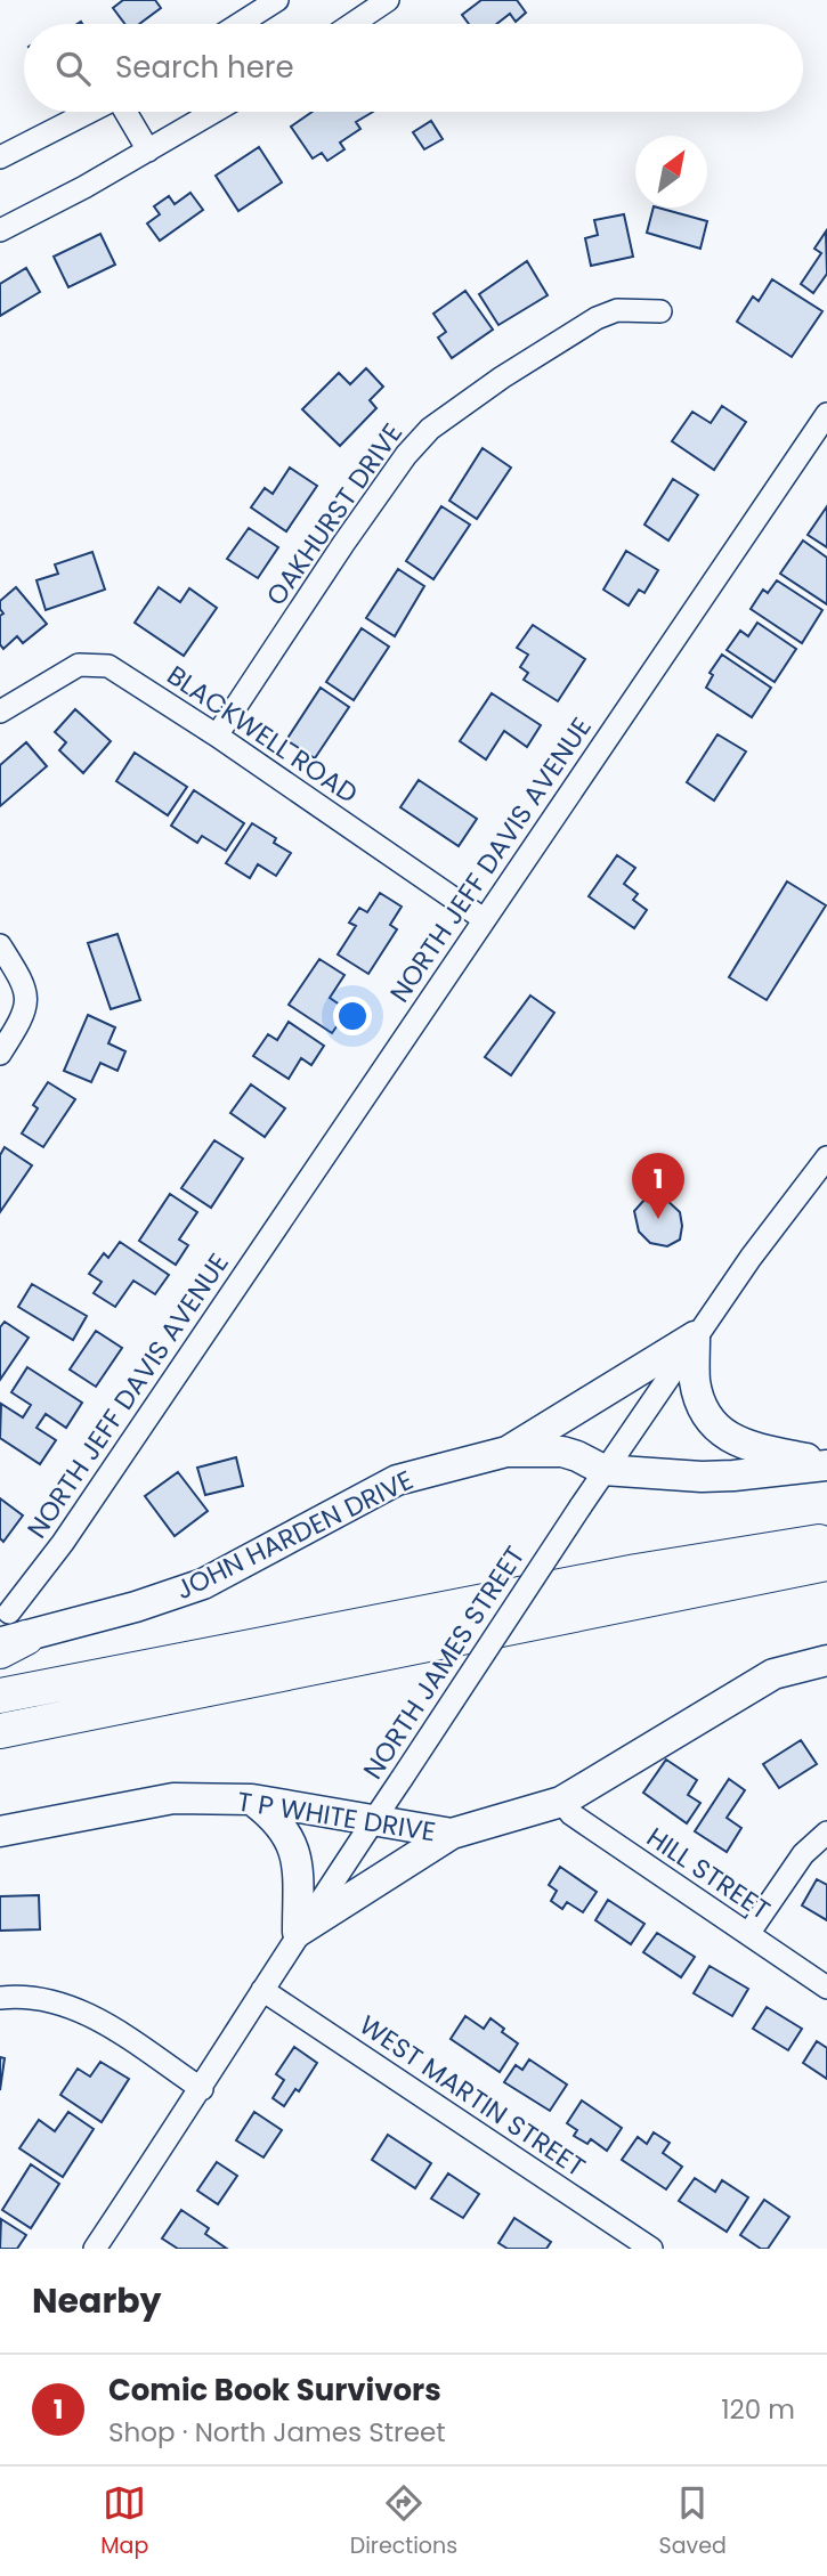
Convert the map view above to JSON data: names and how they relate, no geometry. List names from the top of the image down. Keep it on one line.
{"streets":{"main road":["JOHN HARDEN DRIVE","T P WHITE DRIVE"],"street":["OAKHURST DRIVE","BLACKWELL ROAD","NORTH JEFF DAVIS AVENUE","NORTH JAMES STREET","HILL STREET","WEST MARTIN STREET"]},"crossings":[["OAKHURST DRIVE","BLACKWELL ROAD"],["BLACKWELL ROAD","NORTH JEFF DAVIS AVENUE"],["NORTH JEFF DAVIS AVENUE","JOHN HARDEN DRIVE"],["JOHN HARDEN DRIVE","NORTH JAMES STREET"],["NORTH JAMES STREET","T P WHITE DRIVE"],["NORTH JAMES STREET","WEST MARTIN STREET"],["T P WHITE DRIVE","HILL STREET"]],"north":"top right","page":{"search":"Search here","pins":"1","heading":"Nearby","list":[{"mark":"1","name":"Comic Book Survivors","note":"Shop · North James Street","value":"120 m"}],"nav":["Map","Directions","Saved"]}}
